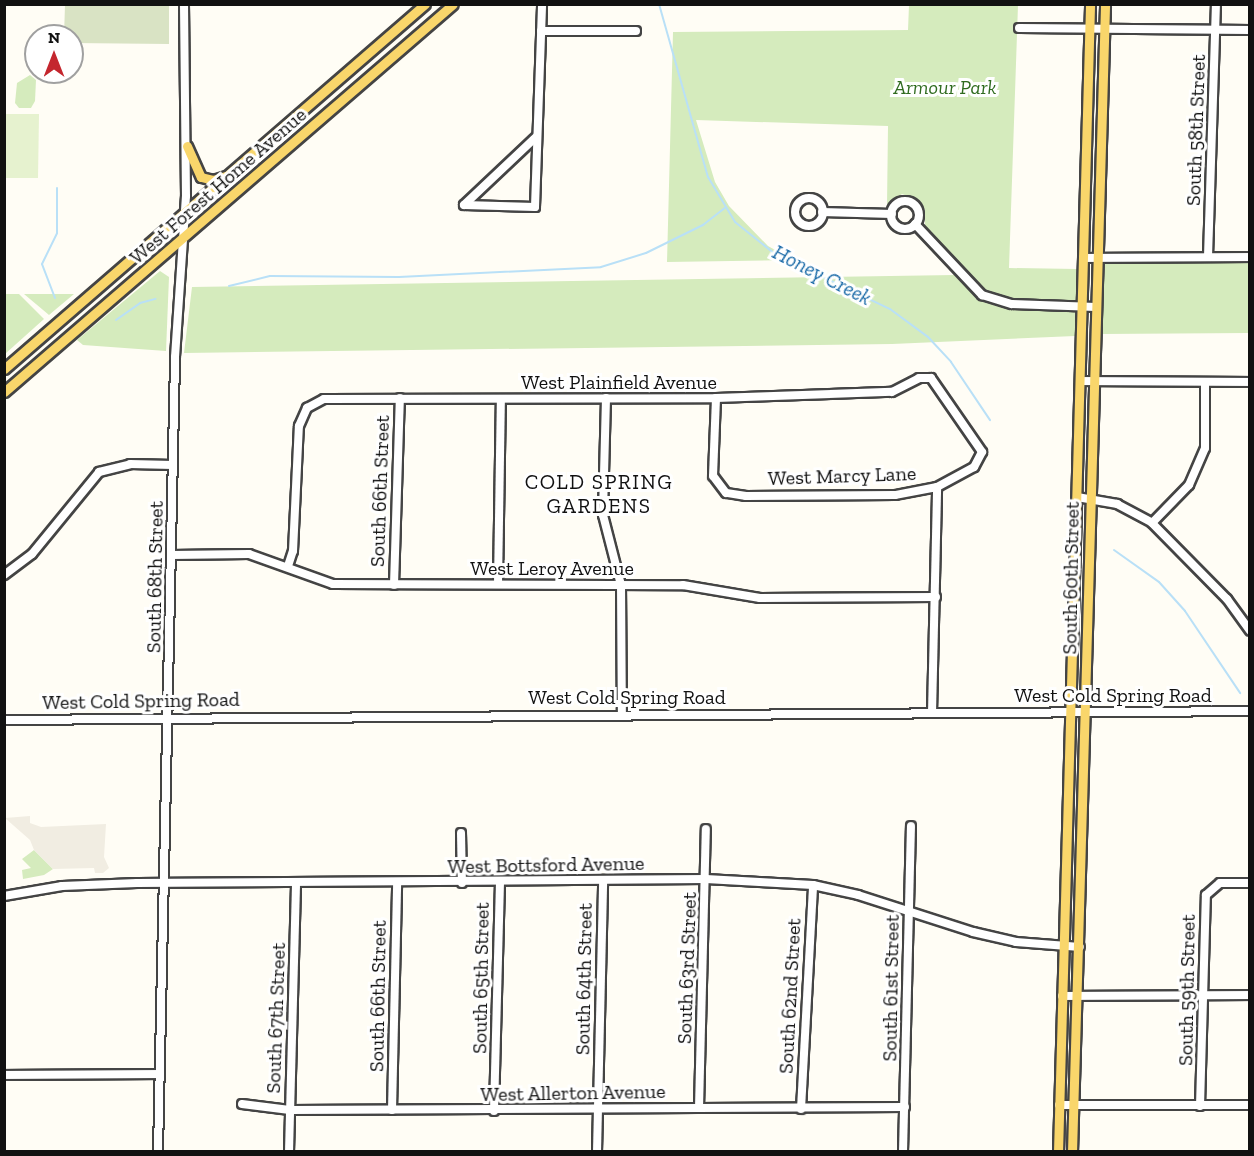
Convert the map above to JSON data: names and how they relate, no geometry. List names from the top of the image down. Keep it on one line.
{"streets":{"main road":["West Forest Home Avenue","South 60th Street"],"street":["South 58th Street","West Plainfield Avenue","West Marcy Lane","South 66th Street","West Leroy Avenue","South 68th Street","West Cold Spring Road","West Bottsford Avenue","South 63rd Street","South 65th Street","South 64th Street","South 61st Street","South 59th Street","South 62nd Street","South 67th Street","West Allerton Avenue"]},"crossings":[["West Forest Home Avenue","South 68th Street"],["West Plainfield Avenue","West Marcy Lane"],["West Plainfield Avenue","South 66th Street"],["West Plainfield Avenue","West Leroy Avenue"],["South 66th Street","West Leroy Avenue"],["South 66th Street","West Bottsford Avenue"],["South 66th Street","West Allerton Avenue"],["West Leroy Avenue","South 68th Street"],["South 68th Street","West Cold Spring Road"],["South 68th Street","West Bottsford Avenue"],["South 60th Street","West Cold Spring Road"],["South 60th Street","West Bottsford Avenue"],["West Bottsford Avenue","South 63rd Street"],["West Bottsford Avenue","South 65th Street"],["West Bottsford Avenue","South 64th Street"],["West Bottsford Avenue","South 61st Street"],["West Bottsford Avenue","South 62nd Street"],["West Bottsford Avenue","South 67th Street"],["South 63rd Street","West Allerton Avenue"],["South 65th Street","West Allerton Avenue"],["South 64th Street","West Allerton Avenue"],["South 61st Street","West Allerton Avenue"],["South 62nd Street","West Allerton Avenue"],["South 67th Street","West Allerton Avenue"]],"districts":["COLD SPRING GARDENS"],"water":["Honey Creek"],"parks":["Armour Park"],"north":"top"}
